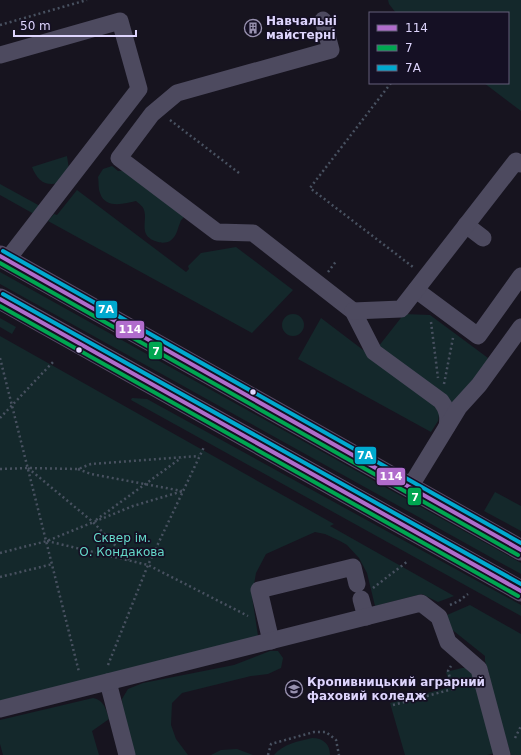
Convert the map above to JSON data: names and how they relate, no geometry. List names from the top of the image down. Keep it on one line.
{"parks":["Сквер ім. О. Кондакова"],"places":{"building":["Навчальні майстерні"],"school or university":["Кропивницький аграрний фаховий коледж"]},"lines":["transit line 7А","transit line 114","transit line 7"],"legend":["114","7","7А"],"scale_bar":"50 m"}
